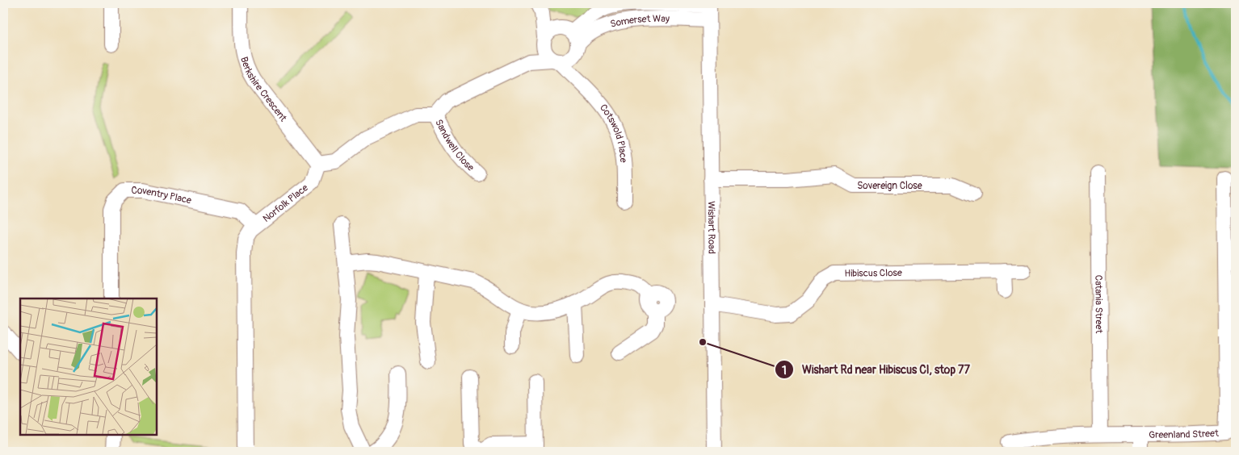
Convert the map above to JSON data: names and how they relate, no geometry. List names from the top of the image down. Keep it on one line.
{"streets":{"street":["Somerset Way","Berkshire Crescent","Cotswold Place","Sandwell Close","Sovereign Close","Coventry Place","Norfolk Place","Wishart Road","Hibiscus Close","Catania Street","Greenland Street"]},"crossings":[["Somerset Way","Cotswold Place"],["Somerset Way","Wishart Road"],["Berkshire Crescent","Norfolk Place"],["Sovereign Close","Wishart Road"],["Coventry Place","Norfolk Place"],["Wishart Road","Hibiscus Close"],["Catania Street","Greenland Street"]],"places":["Wishart Rd near Hibiscus Cl, stop 77"]}
